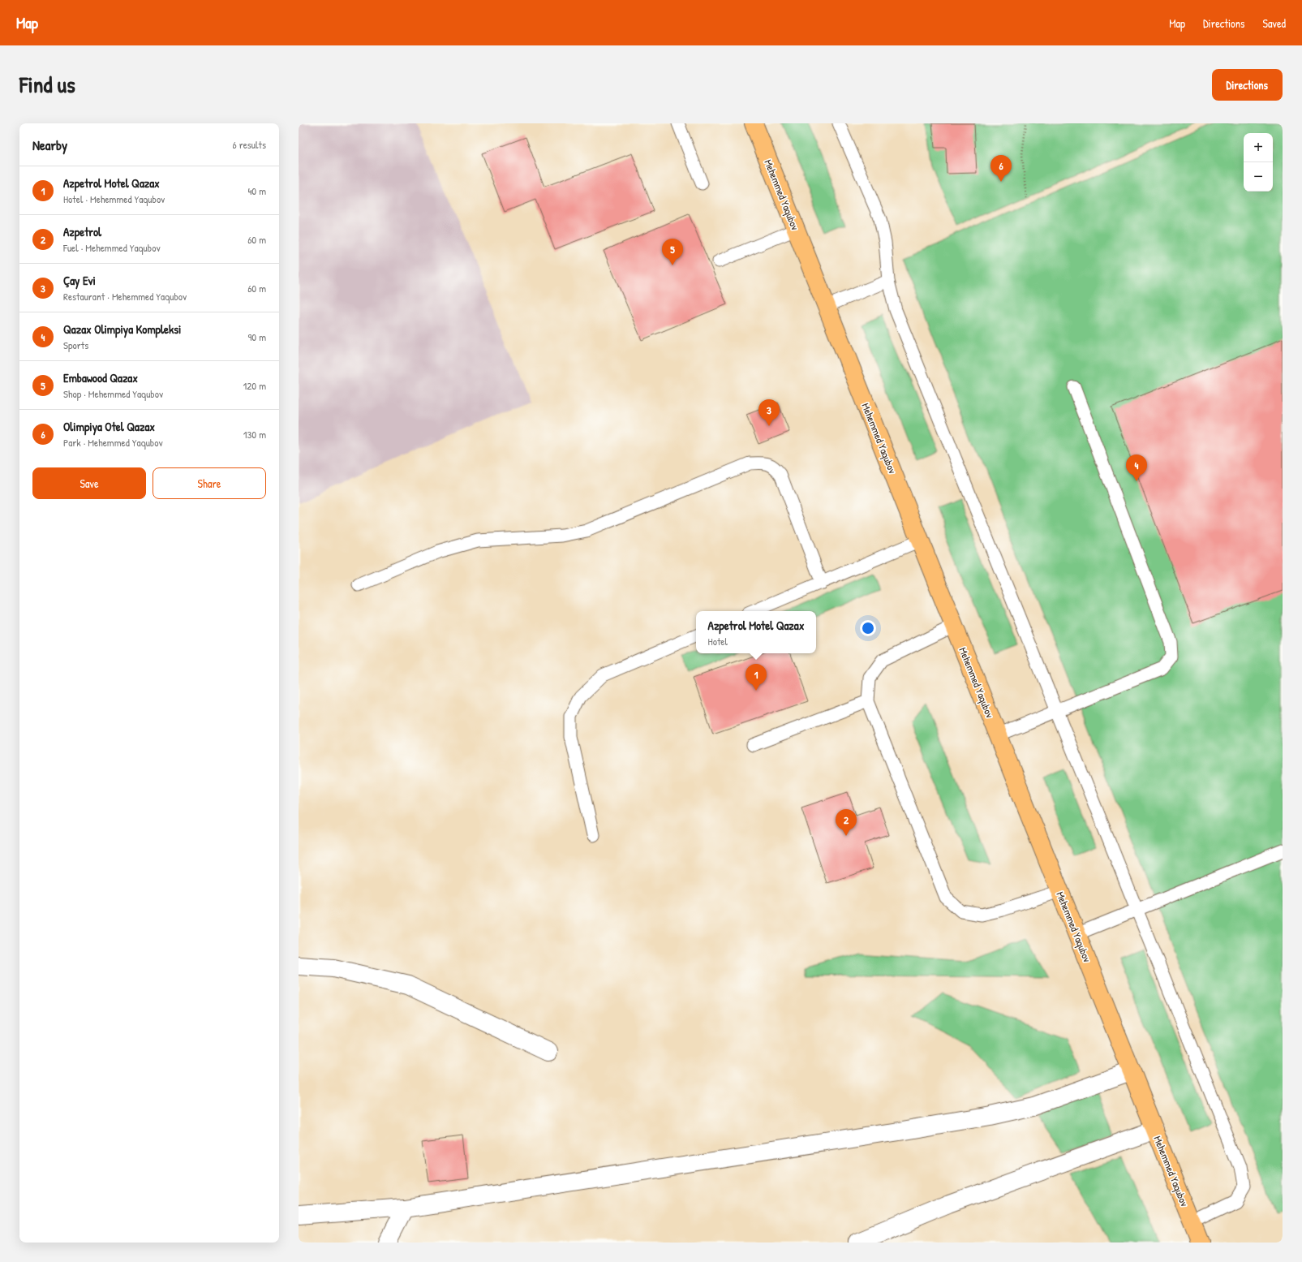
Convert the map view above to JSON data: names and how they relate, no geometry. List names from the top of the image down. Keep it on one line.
{"streets":{"main road":["Mehemmed Yaqubov"]},"page":{"header":"Map","nav":["Map","Directions","Saved"],"title":"Find us","buttons":["Directions",["Save","Share"]],"heading":["Nearby","6 results"],"map_buttons":["+","−"],"pins":["6","5","3","4","1","2"],"list":[{"mark":"1","name":"Azpetrol Motel Qazax","note":"Hotel · Mehemmed Yaqubov","value":"40 m"},{"mark":"2","name":"Azpetrol","note":"Fuel · Mehemmed Yaqubov","value":"60 m"},{"mark":"3","name":"Çay Evi","note":"Restaurant · Mehemmed Yaqubov","value":"60 m"},{"mark":"4","name":"Qazax Olimpiya Kompleksi","note":"Sports","value":"90 m"},{"mark":"5","name":"Embawood Qazax","note":"Shop · Mehemmed Yaqubov","value":"120 m"},{"mark":"6","name":"Olimpiya Otel Qazax","note":"Park · Mehemmed Yaqubov","value":"130 m"}],"popup":["Azpetrol Motel Qazax","Hotel"]}}
